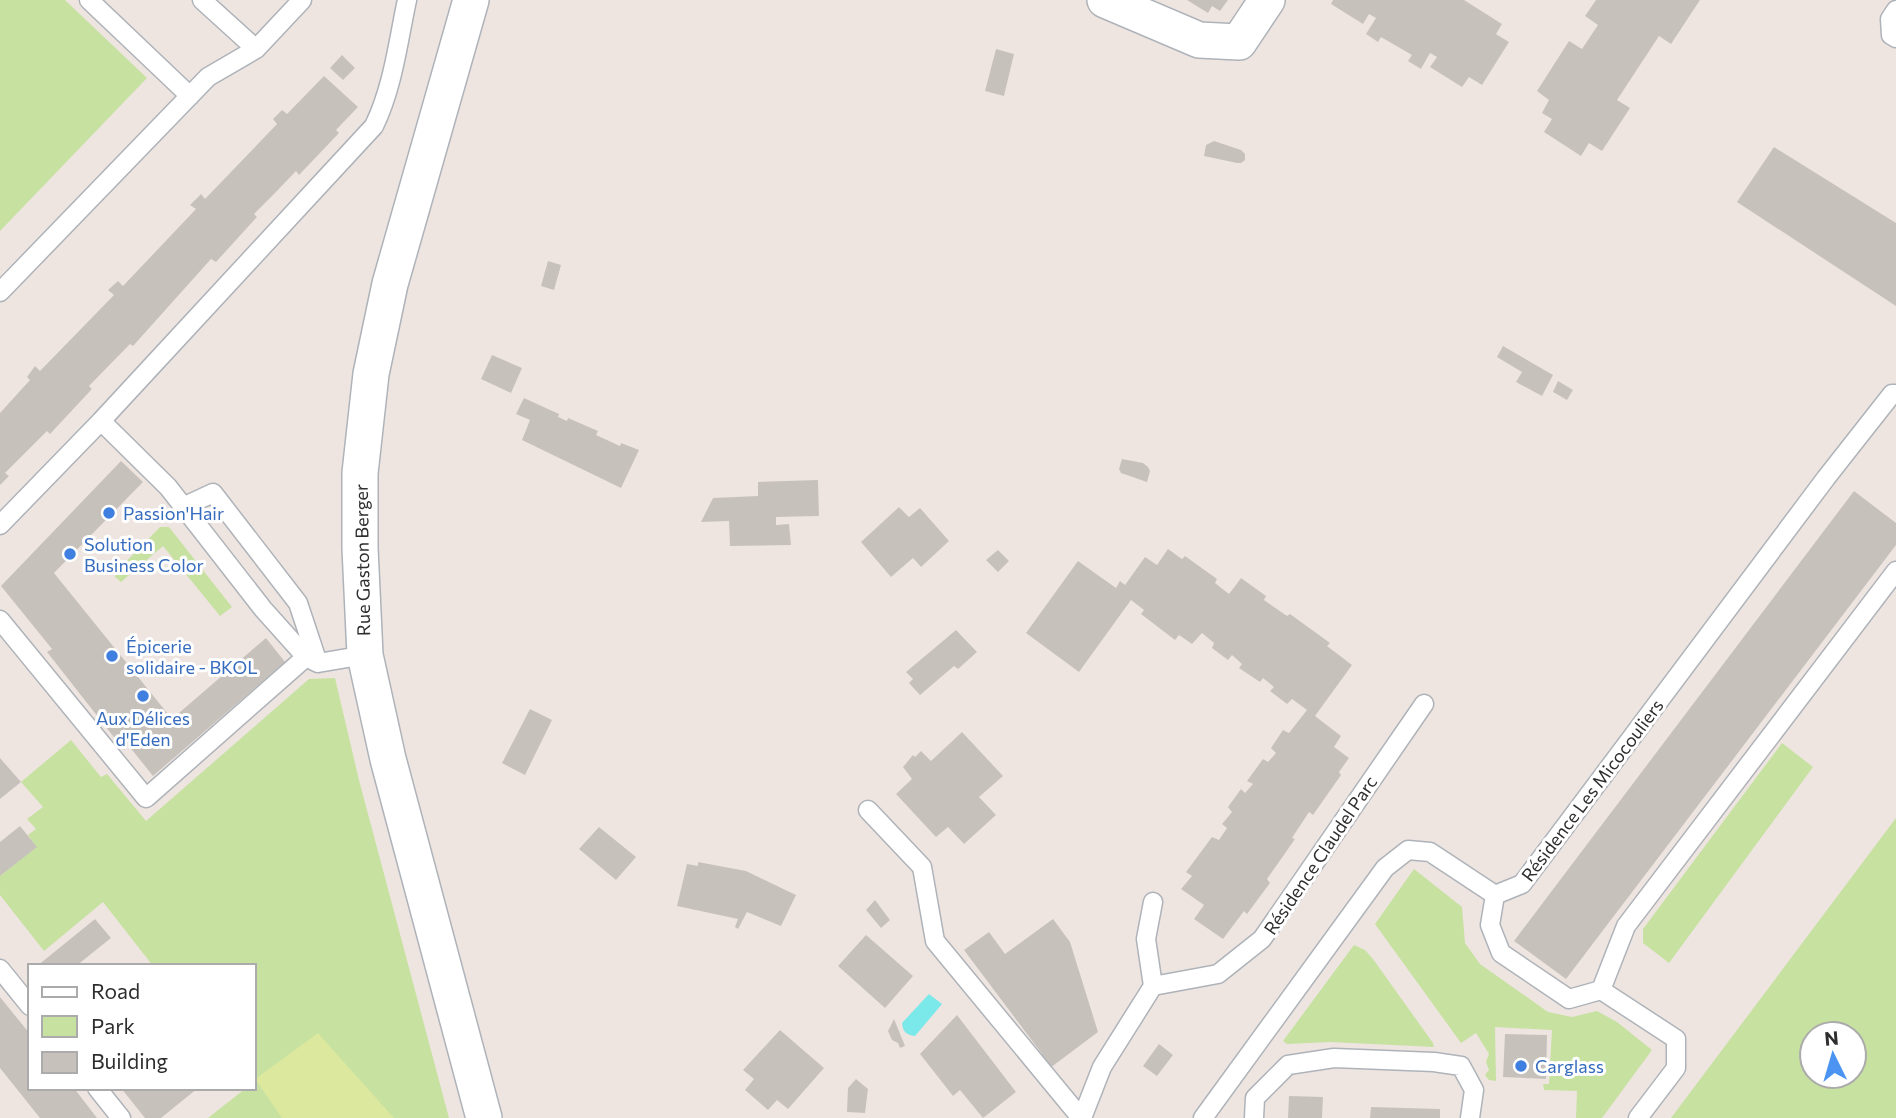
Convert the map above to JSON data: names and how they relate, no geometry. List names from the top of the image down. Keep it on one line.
{"streets":{"street":["Rue Gaston Berger"],"lane":["Résidence Les Micocouliers","Résidence Claudel Parc"]},"places":["Passion'Hair","Solution Business Color","Épicerie solidaire - BKOL","Aux Délices d'Eden","Carglass"],"legend":["Road","Park","Building"],"north":"top"}
